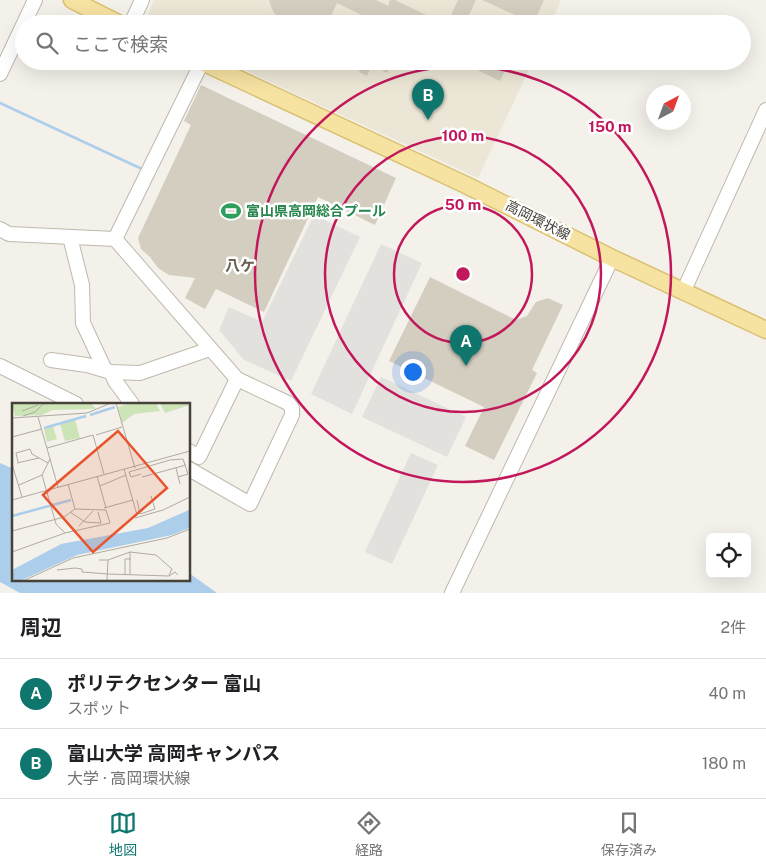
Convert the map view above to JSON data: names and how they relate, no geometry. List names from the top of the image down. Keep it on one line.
{"streets":{"main road":["高岡環状線"]},"districts":["八ケ"],"places":{"sports":["富山県高岡総合プール"]},"north":"top right","page":{"search":"ここで検索","pins":["B","A"],"heading":["周辺","2件"],"list":[{"mark":"A","name":"ポリテクセンター 富山","note":"スポット","value":"40 m"},{"mark":"B","name":"富山大学 高岡キャンパス","note":"大学 · 高岡環状線","value":"180 m"}],"nav":["地図","経路","保存済み"]},"rings":["150 m","100 m","50 m"]}
